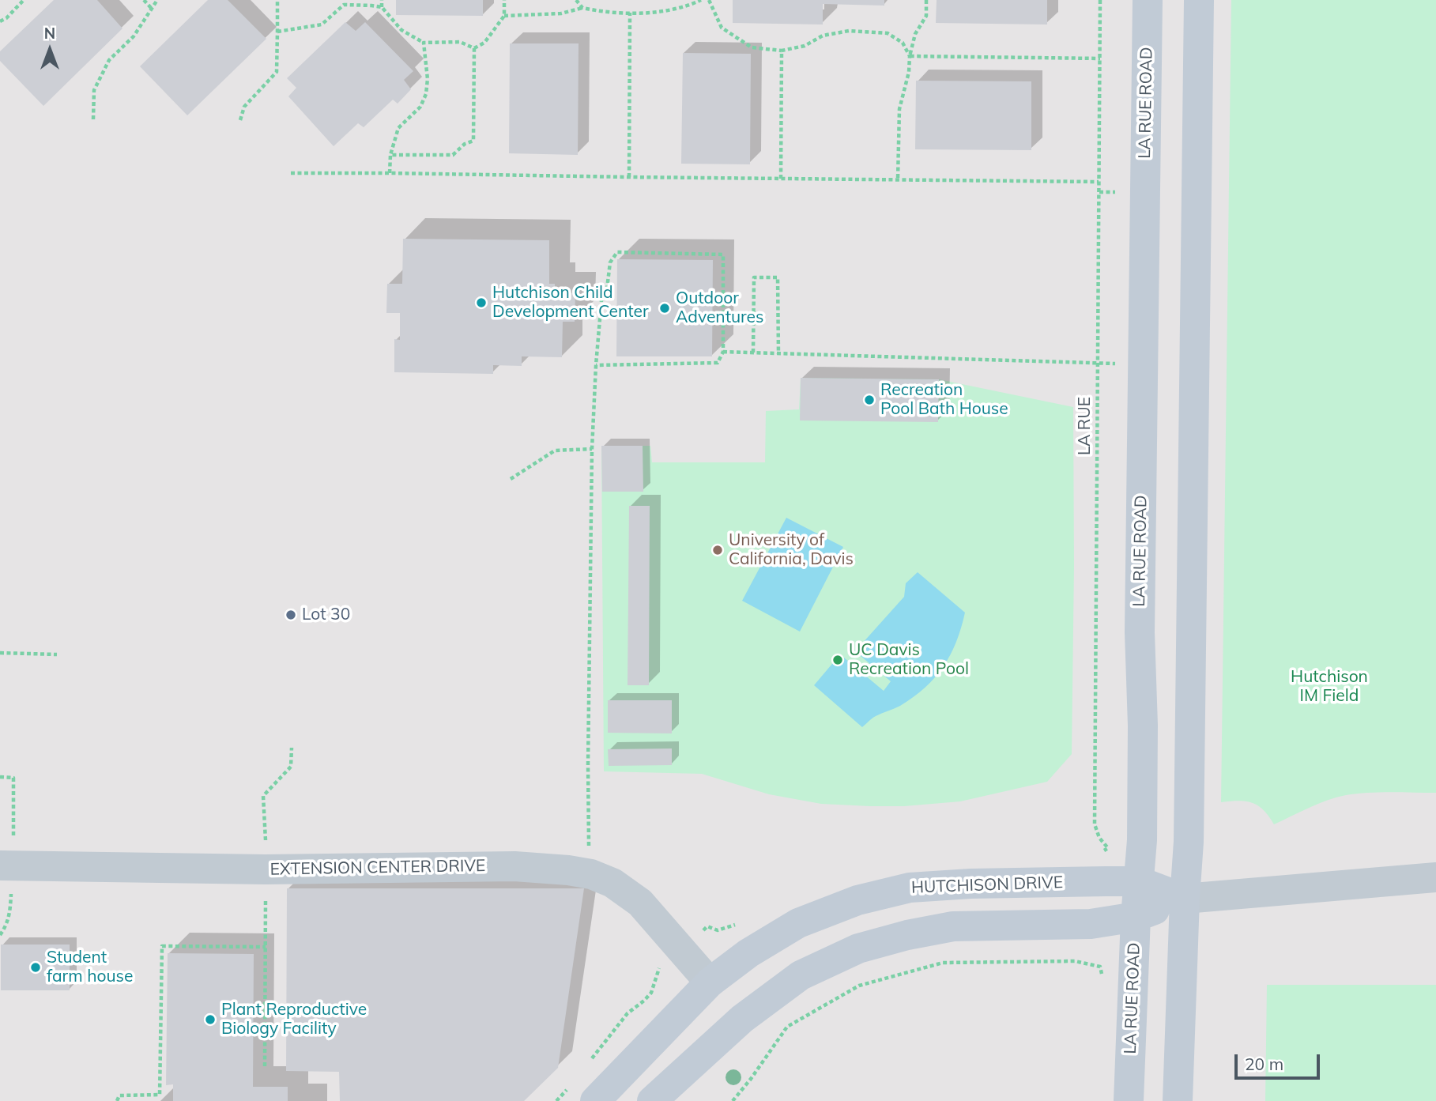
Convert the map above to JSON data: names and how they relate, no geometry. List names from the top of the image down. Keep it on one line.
{"streets":{"main road":["LA RUE ROAD","HUTCHISON DRIVE"],"street":["EXTENSION CENTER DRIVE"],"path":["LA RUE"]},"crossings":[["LA RUE ROAD","HUTCHISON DRIVE"],["EXTENSION CENTER DRIVE","HUTCHISON DRIVE"]],"parks":["Hutchison IM Field"],"places":["Hutchison Child Development Center","Outdoor Adventures","Recreation Pool Bath House","University of California, Davis","Lot 30","UC Davis Recreation Pool","Student farm house","Plant Reproductive Biology Facility"],"scale_bar":"20 m","north":"top"}
